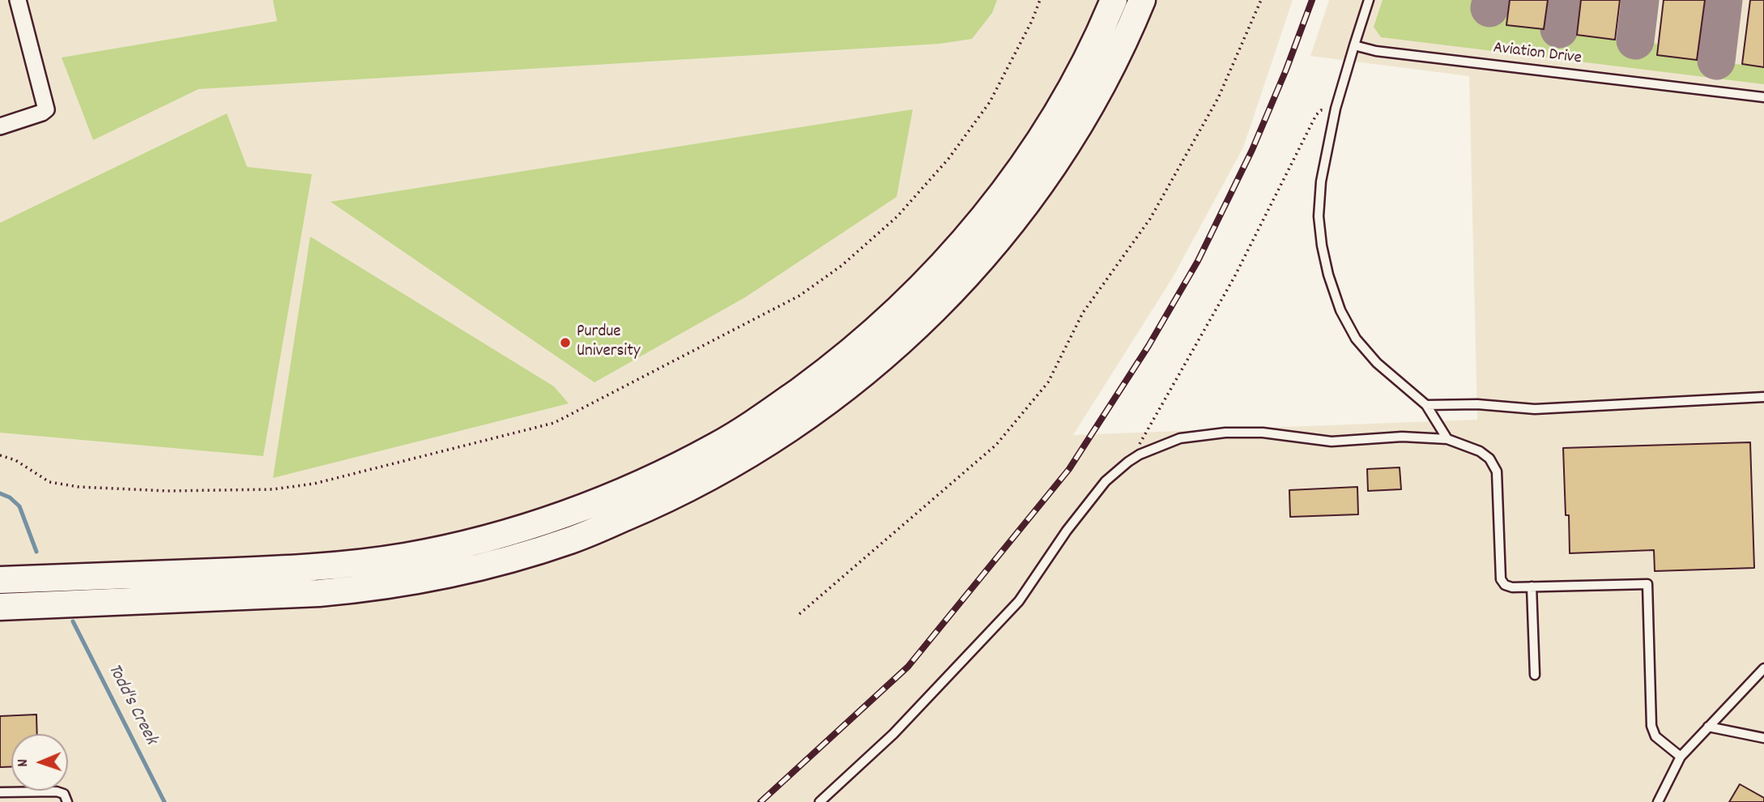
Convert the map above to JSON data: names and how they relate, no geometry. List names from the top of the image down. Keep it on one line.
{"streets":{"lane":["Aviation Drive"]},"water":["Todd's Creek"],"places":["Purdue University"],"north":"left"}
